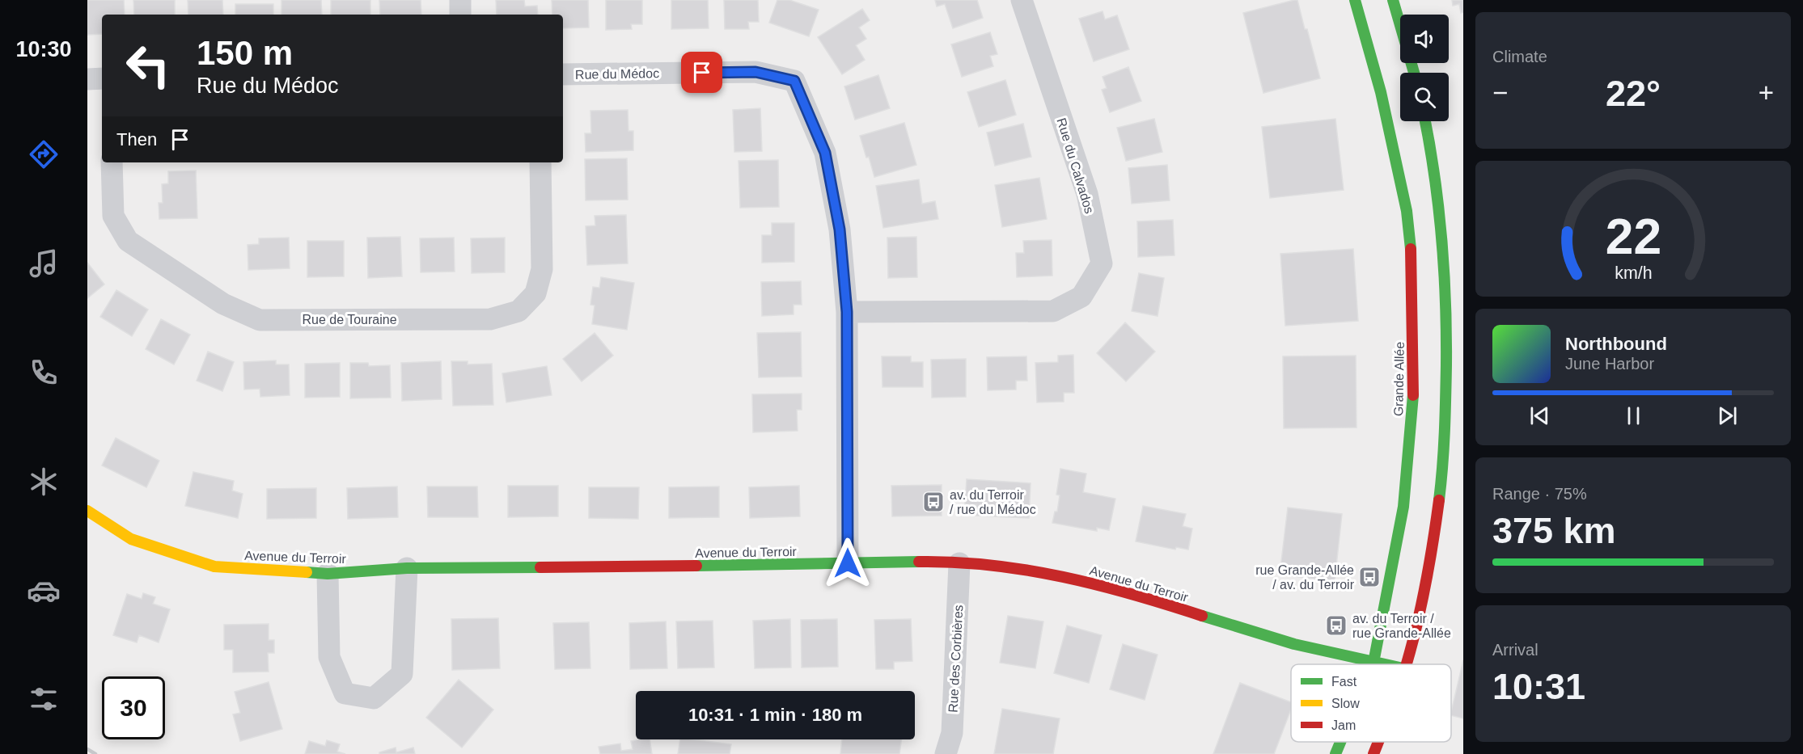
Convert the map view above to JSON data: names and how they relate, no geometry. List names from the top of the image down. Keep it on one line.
{"streets":{"street":["Rue du Médoc","Rue du Calvados","Rue de Touraine","Grande Allée","Avenue du Terroir","Rue des Corbières"]},"crossings":[["Rue du Médoc","Rue du Calvados"],["Rue du Médoc","Avenue du Terroir"],["Grande Allée","Avenue du Terroir"],["Avenue du Terroir","Rue des Corbières"]],"places":{"bus stop":["av. du Terroir / rue du Médoc","rue Grande-Allée / av. du Terroir","av. du Terroir / rue Grande-Allée"]},"legend":["Fast","Slow","Jam"],"page":{"tabs":"10:30","tile":["Climate",["Range · 75%","375 km"],["Arrival","10:31"]],"turn":["150 m","Rue du Médoc"],"heat":["−","22°","+"],"then":"Then","song":["Northbound","June Harbor"],"limit":"30","trip":"10:31 · 1 min · 180 m","gauge":["22","km/h"]}}
